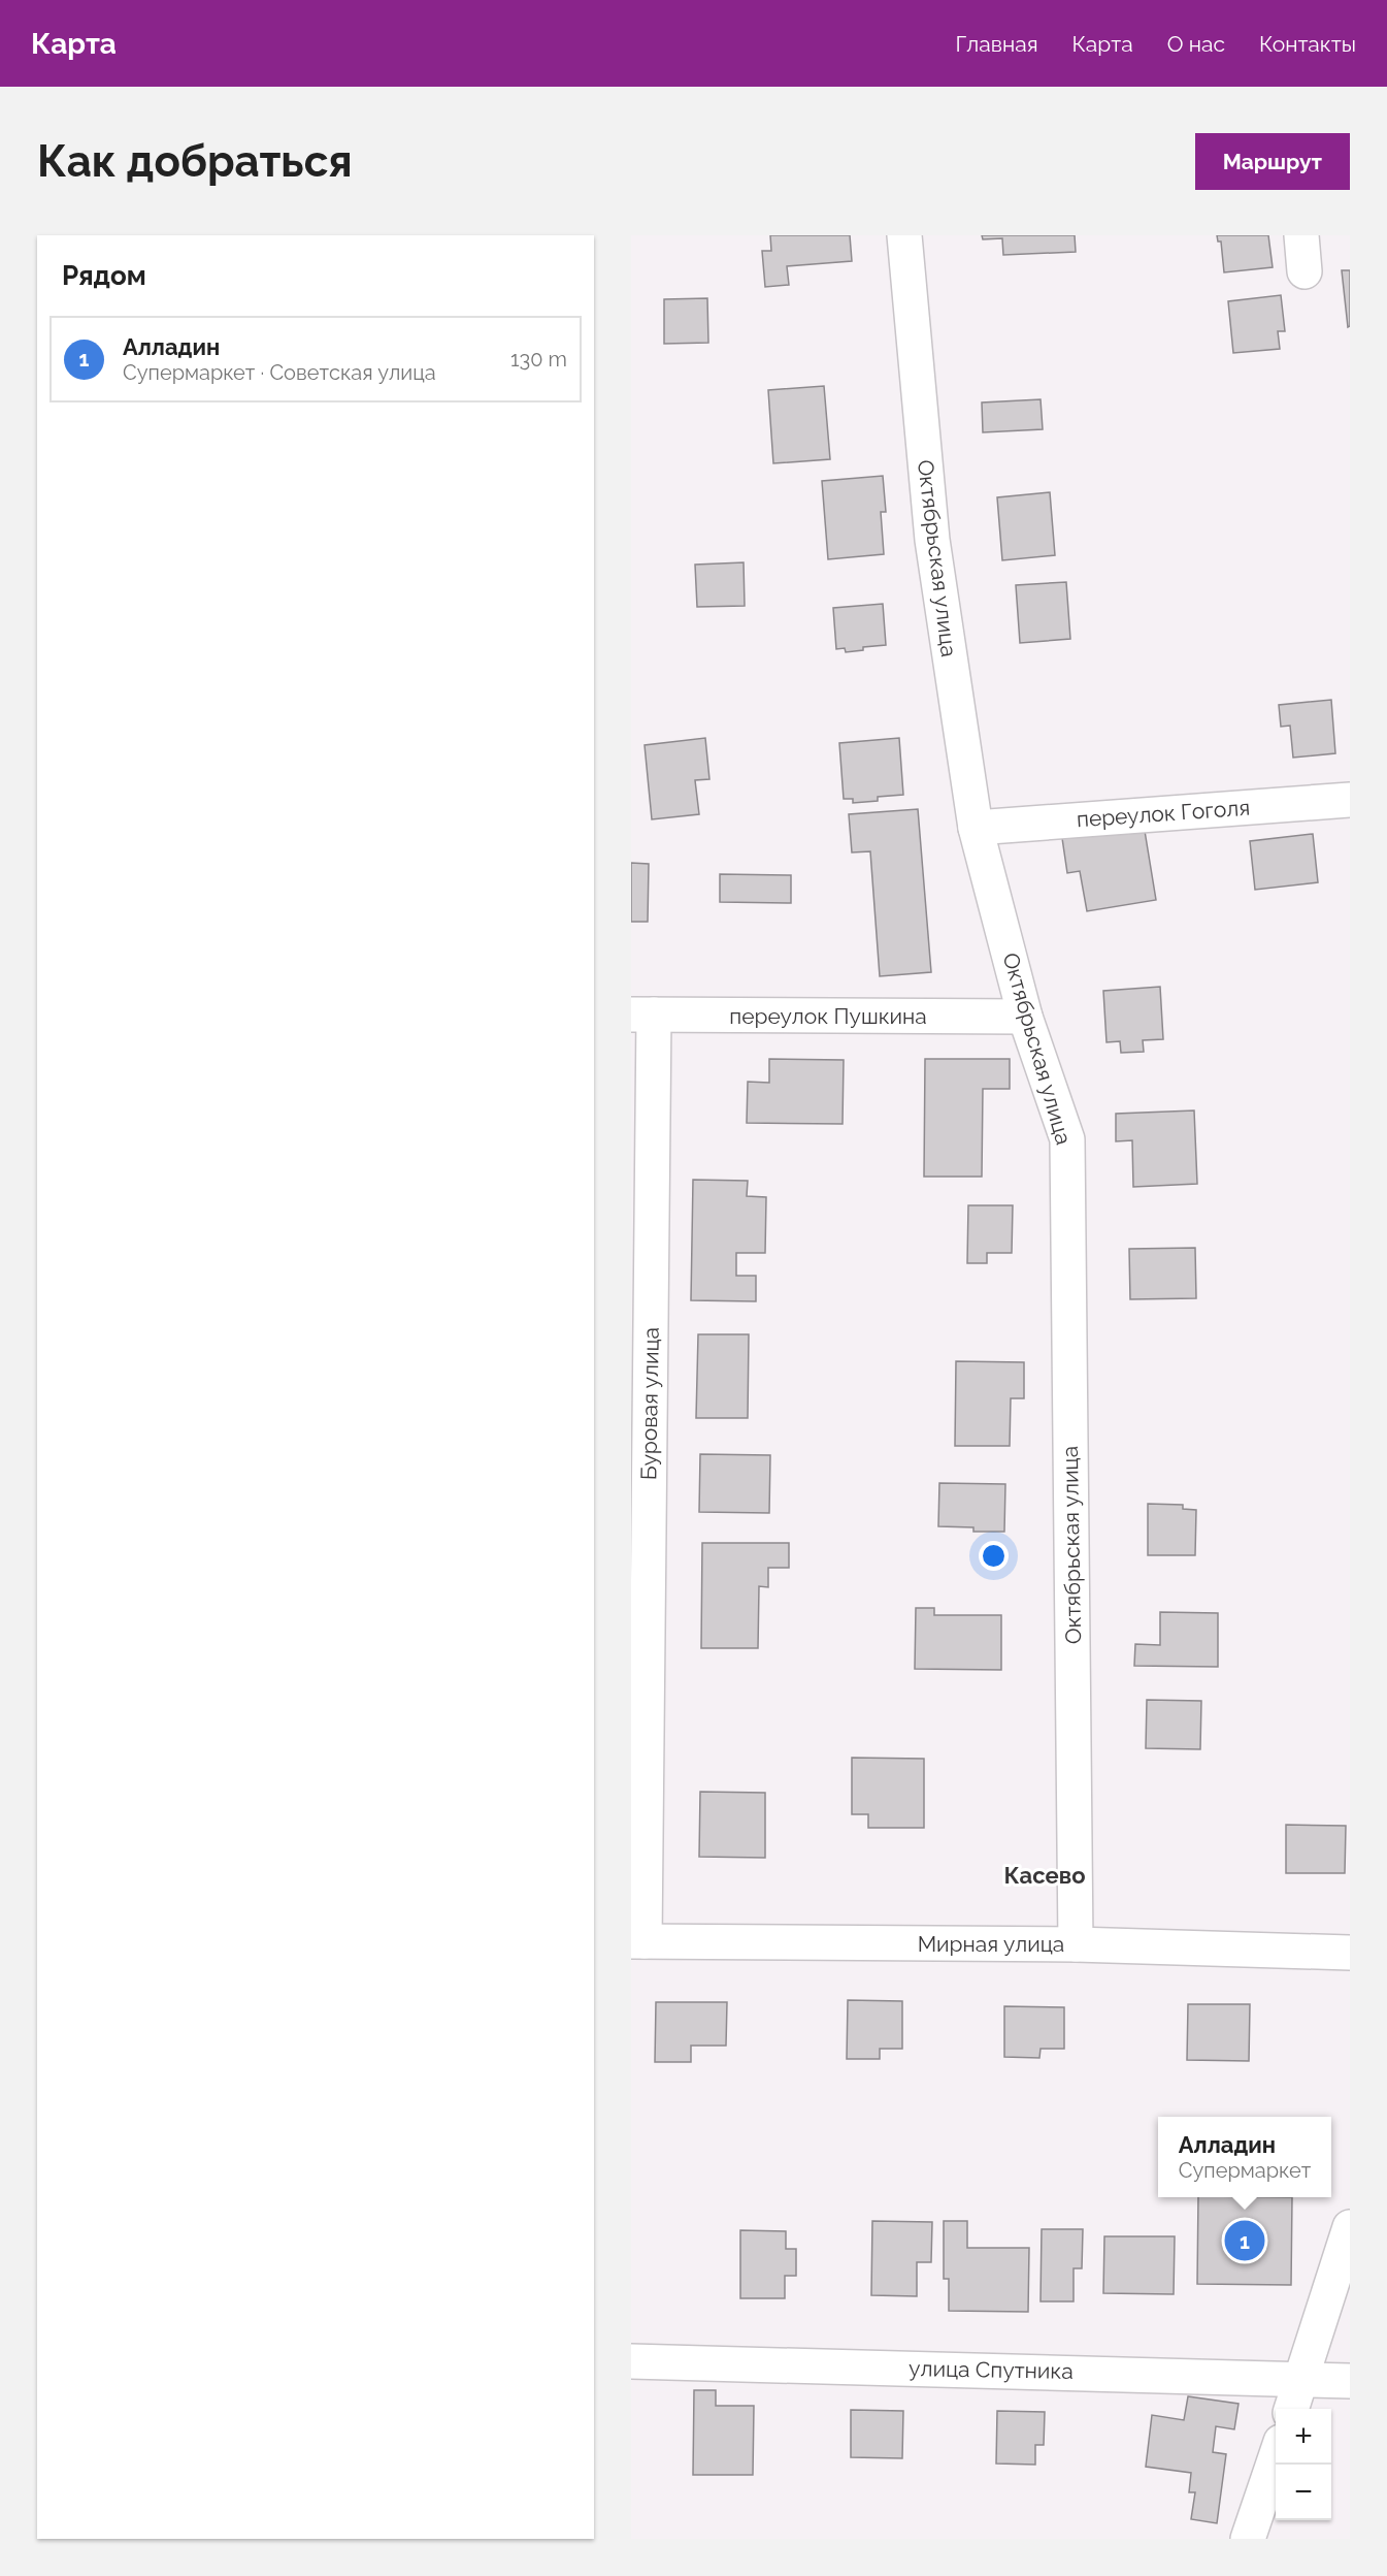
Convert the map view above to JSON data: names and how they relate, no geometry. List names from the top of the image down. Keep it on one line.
{"streets":{"street":["Октябрьская улица","переулок Гоголя","переулок Пушкина","Буровая улица","Мирная улица","улица Спутника"]},"crossings":[["Октябрьская улица","переулок Гоголя"],["Октябрьская улица","переулок Пушкина"],["Октябрьская улица","Мирная улица"],["переулок Пушкина","Буровая улица"],["Буровая улица","Мирная улица"]],"districts":["Касево"],"page":{"header":"Карта","nav":["Главная","Карта","О нас","Контакты"],"buttons":"Маршрут","title":"Как добраться","heading":"Рядом","list":[{"mark":"1","name":"Алладин","note":"Супермаркет · Советская улица","value":"130 m"}],"popup":["Алладин","Супермаркет"],"pins":"1","map_buttons":["+","−"]}}
